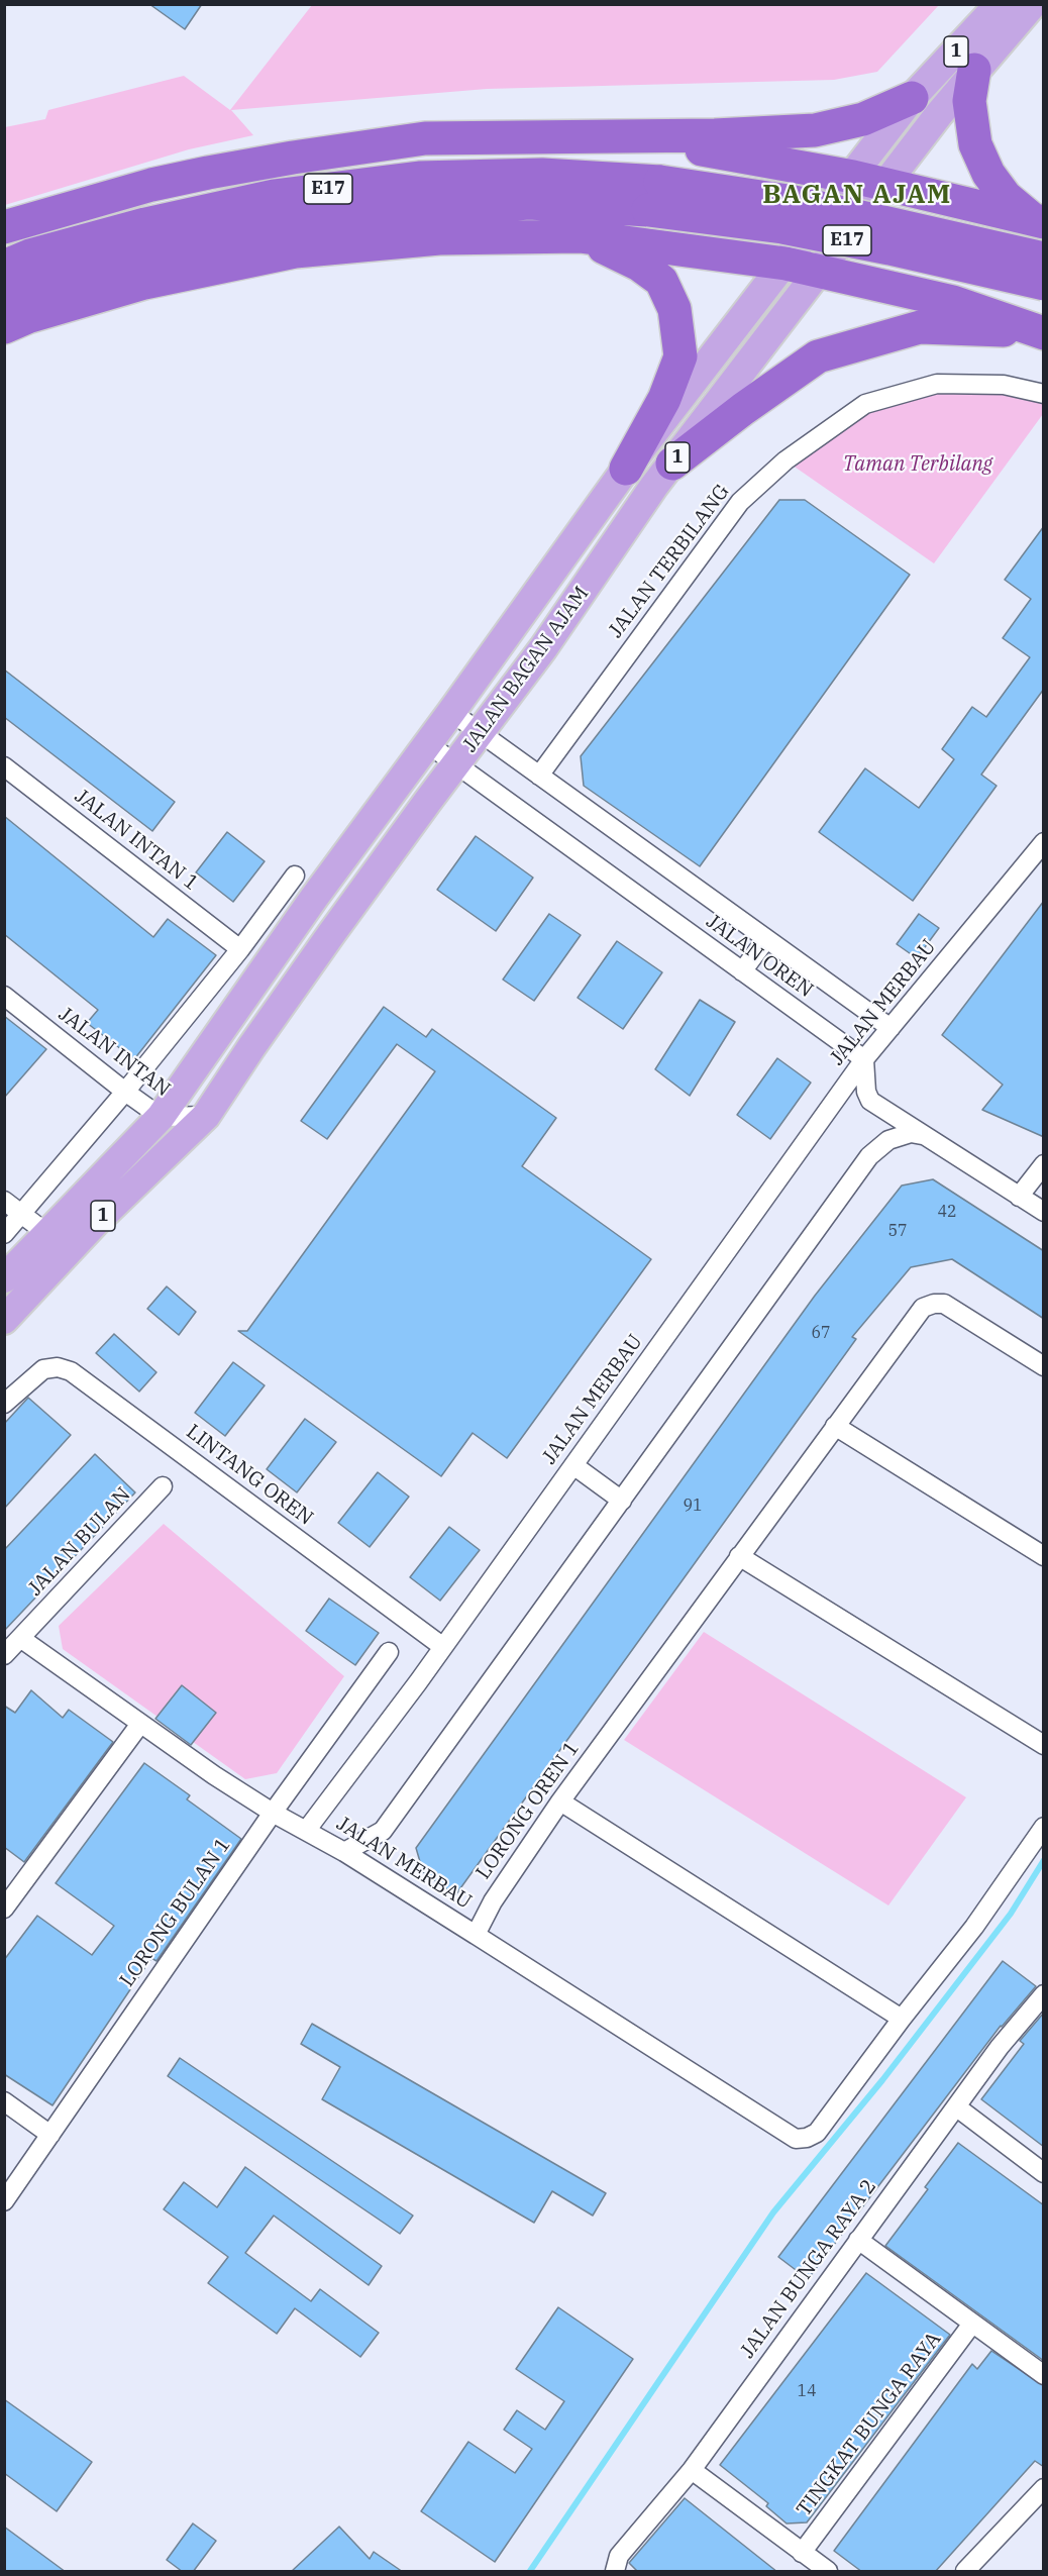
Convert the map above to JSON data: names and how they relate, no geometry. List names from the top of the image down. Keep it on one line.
{"streets":{"highway":["E17"],"main road":["1","JALAN BAGAN AJAM"],"street":["JALAN TERBILANG","JALAN INTAN 1","JALAN OREN","JALAN MERBAU","JALAN INTAN","LINTANG OREN","JALAN BULAN","LORONG OREN 1","LORONG BULAN 1","JALAN BUNGA RAYA 2","TINGKAT BUNGA RAYA"]},"crossings":[["JALAN TERBILANG","JALAN OREN"],["JALAN BAGAN AJAM","JALAN OREN"],["JALAN BAGAN AJAM","JALAN INTAN"],["JALAN OREN","JALAN MERBAU"],["JALAN MERBAU","LINTANG OREN"],["JALAN MERBAU","LORONG OREN 1"]],"districts":["BAGAN AJAM"],"parks":["Taman Terbilang"],"house_numbers":["42","57","67","91","14"]}
